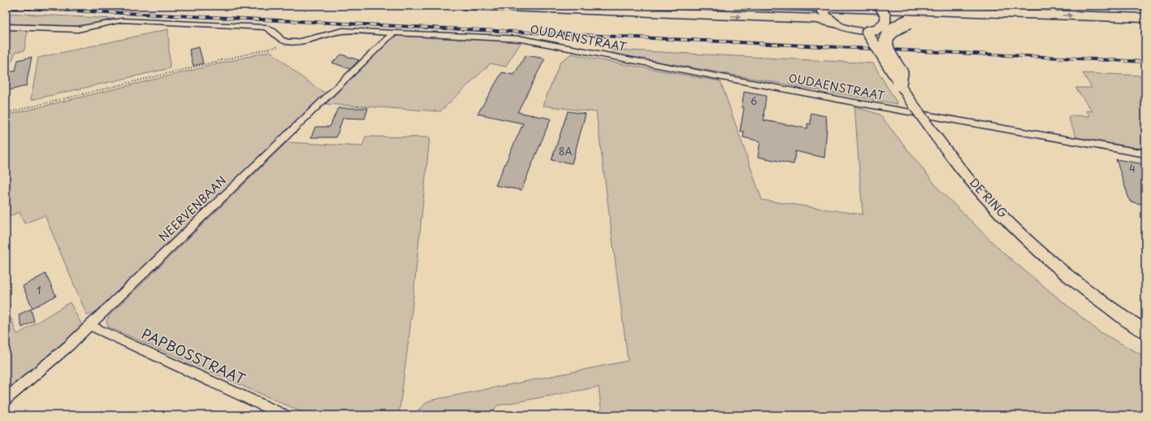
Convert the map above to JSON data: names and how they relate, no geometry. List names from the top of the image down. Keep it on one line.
{"streets":{"main road":["DE RING"],"street":["OUDAENSTRAAT","NEERVENBAAN","PAPBOSSTRAAT"]},"crossings":[["OUDAENSTRAAT","NEERVENBAAN"],["NEERVENBAAN","PAPBOSSTRAAT"]],"house_numbers":["6","8A","4","1"]}
